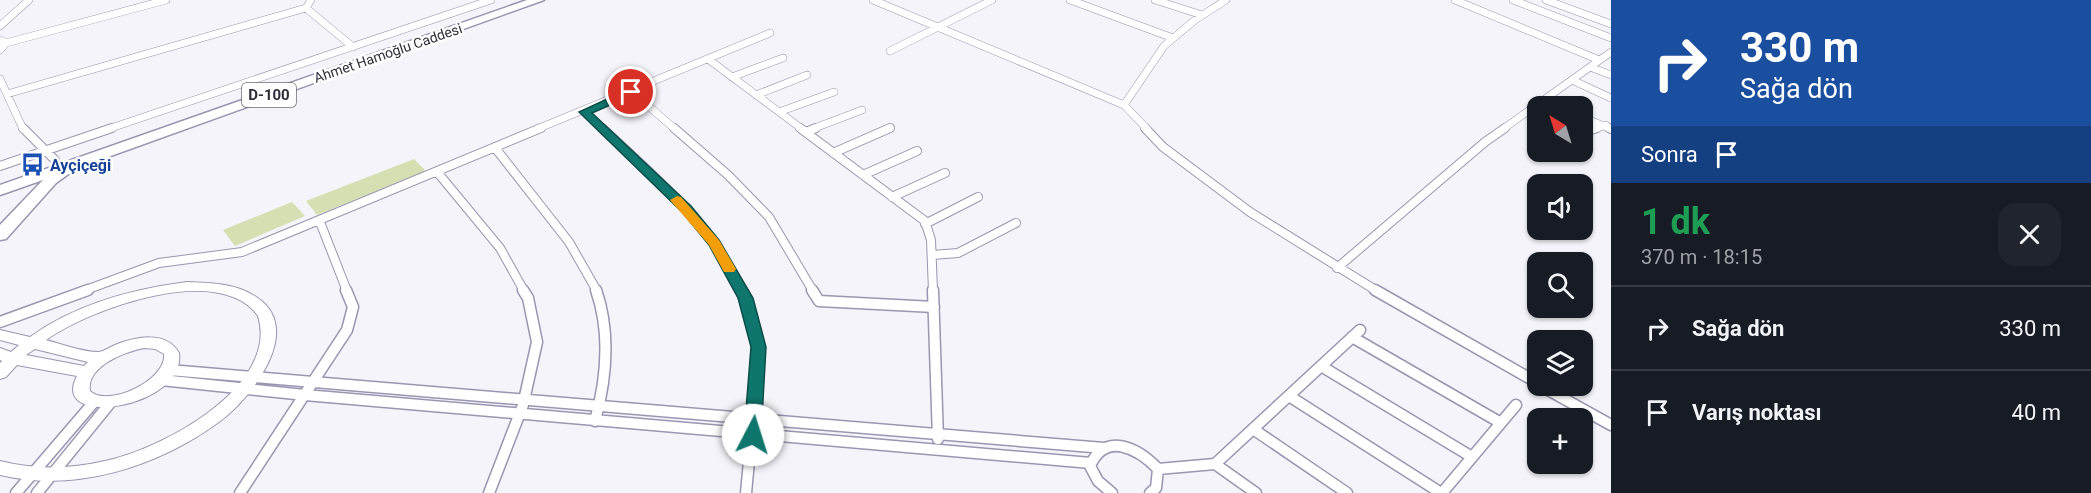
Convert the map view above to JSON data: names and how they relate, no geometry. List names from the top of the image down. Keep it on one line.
{"streets":{"highway":["Ahmet Hamoğlu Caddesi","D-100"]},"places":{"bus stop":["Ayçiçeği"]},"north":"top left","page":{"turn":["330 m","Sağa dön"],"map_buttons":"+","then":"Sonra","heading":["1 dk","370 m · 18:15"],"list":[{"name":"Sağa dön","value":"330 m"},{"name":"Varış noktası","value":"40 m"}]}}
